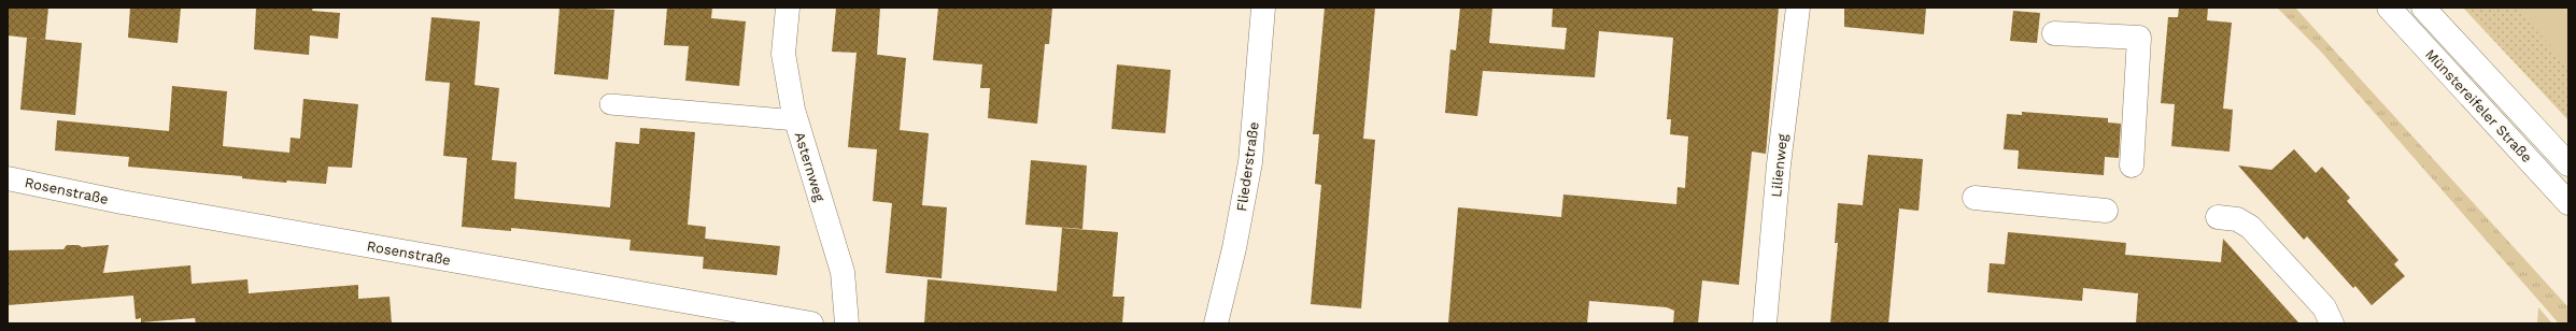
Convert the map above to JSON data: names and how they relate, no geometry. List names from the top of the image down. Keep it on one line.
{"streets":{"street":["Münstereifeler Straße","Lilienweg","Asternweg","Fliederstraße","Rosenstraße"]}}
